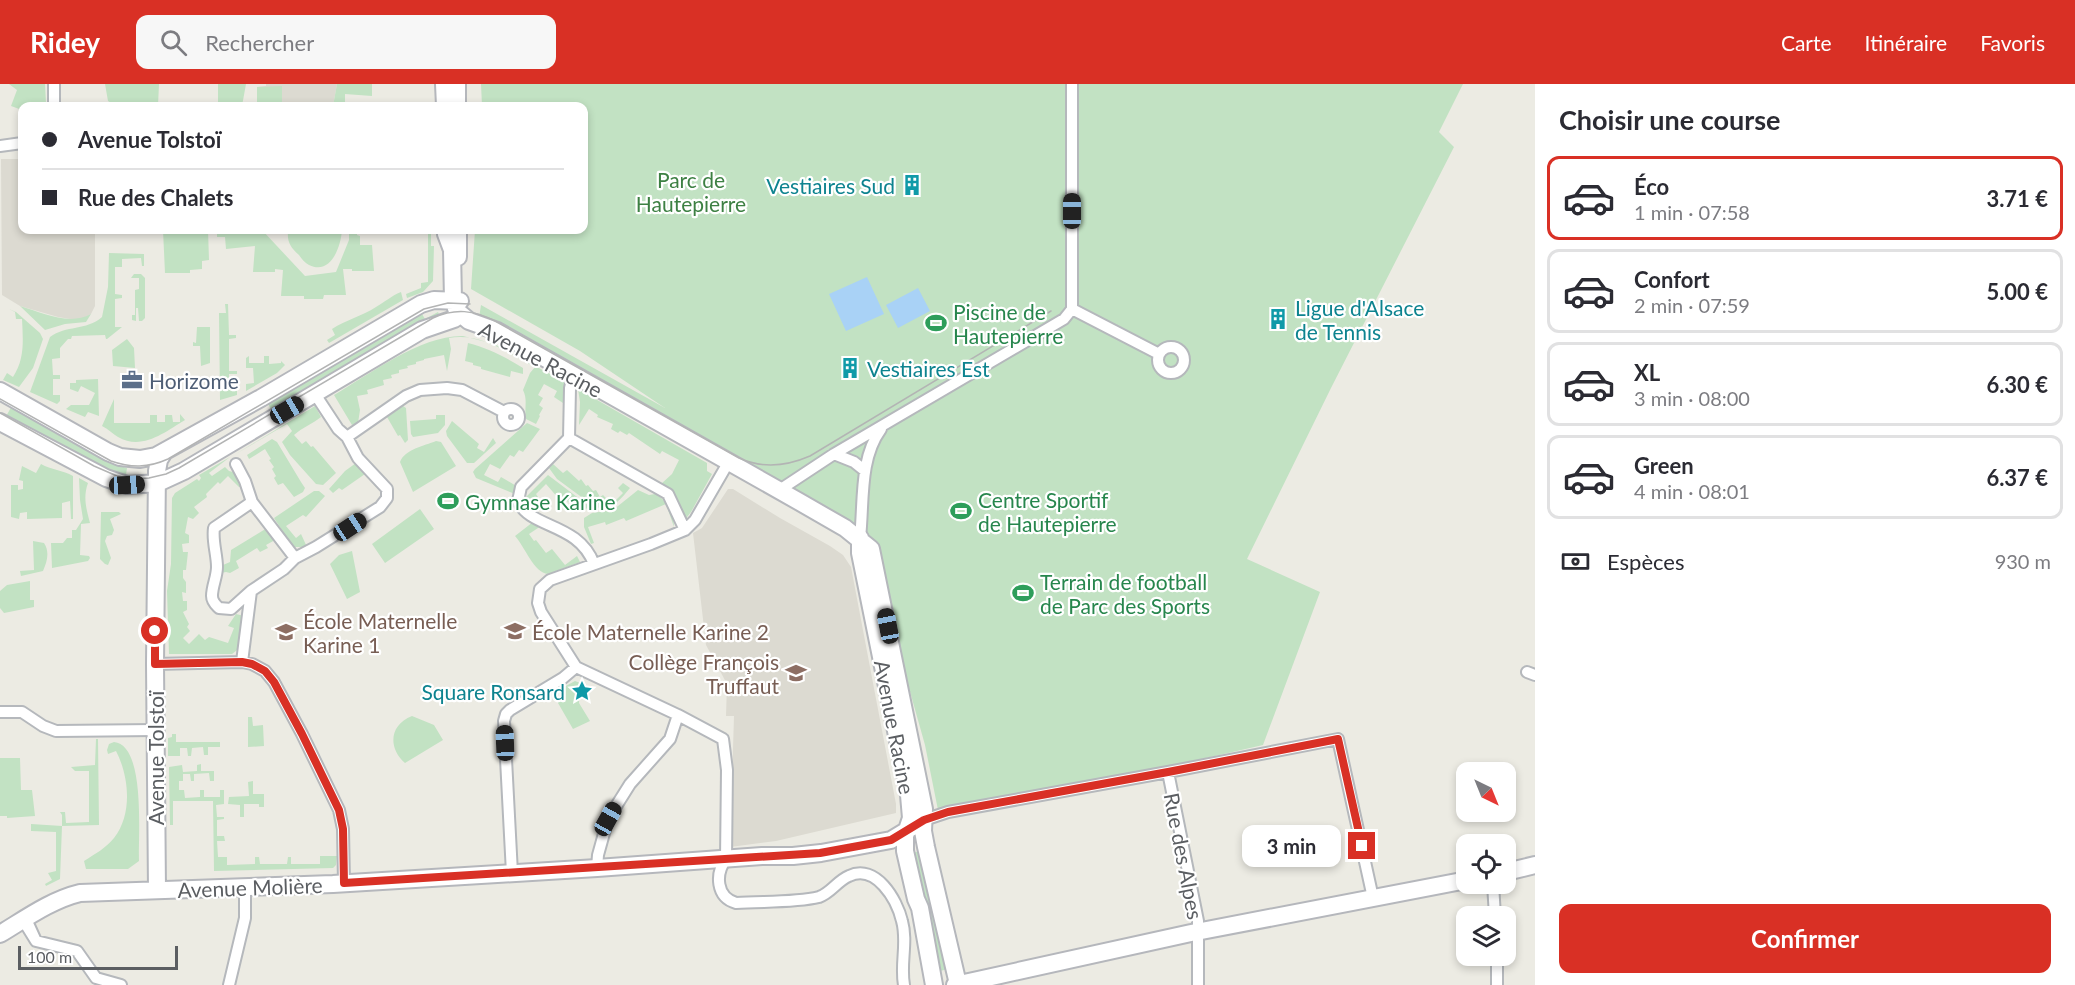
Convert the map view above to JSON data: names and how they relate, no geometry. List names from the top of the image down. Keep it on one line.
{"streets":{"street":["Avenue Racine","Avenue Tolstoï","Rue des Alpes","Avenue Molière"]},"crossings":[["Avenue Racine","Avenue Tolstoï"],["Avenue Racine","Avenue Molière"],["Avenue Tolstoï","Avenue Molière"]],"parks":["Parc de Hautepierre"],"places":{"building":["Vestiaires Sud","Ligue d'Alsace de Tennis","Vestiaires Est"],"sports":["Piscine de Hautepierre","Gymnase Karine","Centre Sportif de Hautepierre","Terrain de football de Parc des Sports"],"office":["Horizome"],"school or university":["École Maternelle Karine 2","École Maternelle Karine 1","Collège François Truffaut"],"place":["Square Ronsard"]},"scale_bar":"100 m","north":"bottom right","page":{"header":"Ridey","search":"Rechercher","nav":["Carte","Itinéraire","Favoris"],"heading":"Choisir une course","banner":["Avenue Tolstoï","Rue des Chalets"],"list":[{"name":"Éco","note":"1 min · 07:58","value":"3.71 €"},{"name":"Confort","note":"2 min · 07:59","value":"5.00 €"},{"name":"XL","note":"3 min · 08:00","value":"6.30 €"},{"name":"Green","note":"4 min · 08:01","value":"6.37 €"}],"pay":["Espèces","930 m"],"bubble":"3 min","buttons":"Confirmer","scale":"100 m"}}
